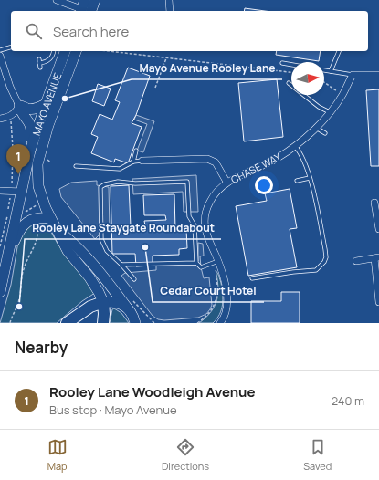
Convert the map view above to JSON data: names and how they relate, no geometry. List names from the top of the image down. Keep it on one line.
{"streets":{"main road":["MAYO AVENUE"],"street":["CHASE WAY"]},"places":["Mayo Avenue Rooley Lane","Cedar Court Hotel","Rooley Lane Staygate Roundabout"],"north":"right","page":{"search":"Search here","pins":"1","heading":"Nearby","list":[{"mark":"1","name":"Rooley Lane Woodleigh Avenue","note":"Bus stop · Mayo Avenue","value":"240 m"}],"nav":["Map","Directions","Saved"]}}
